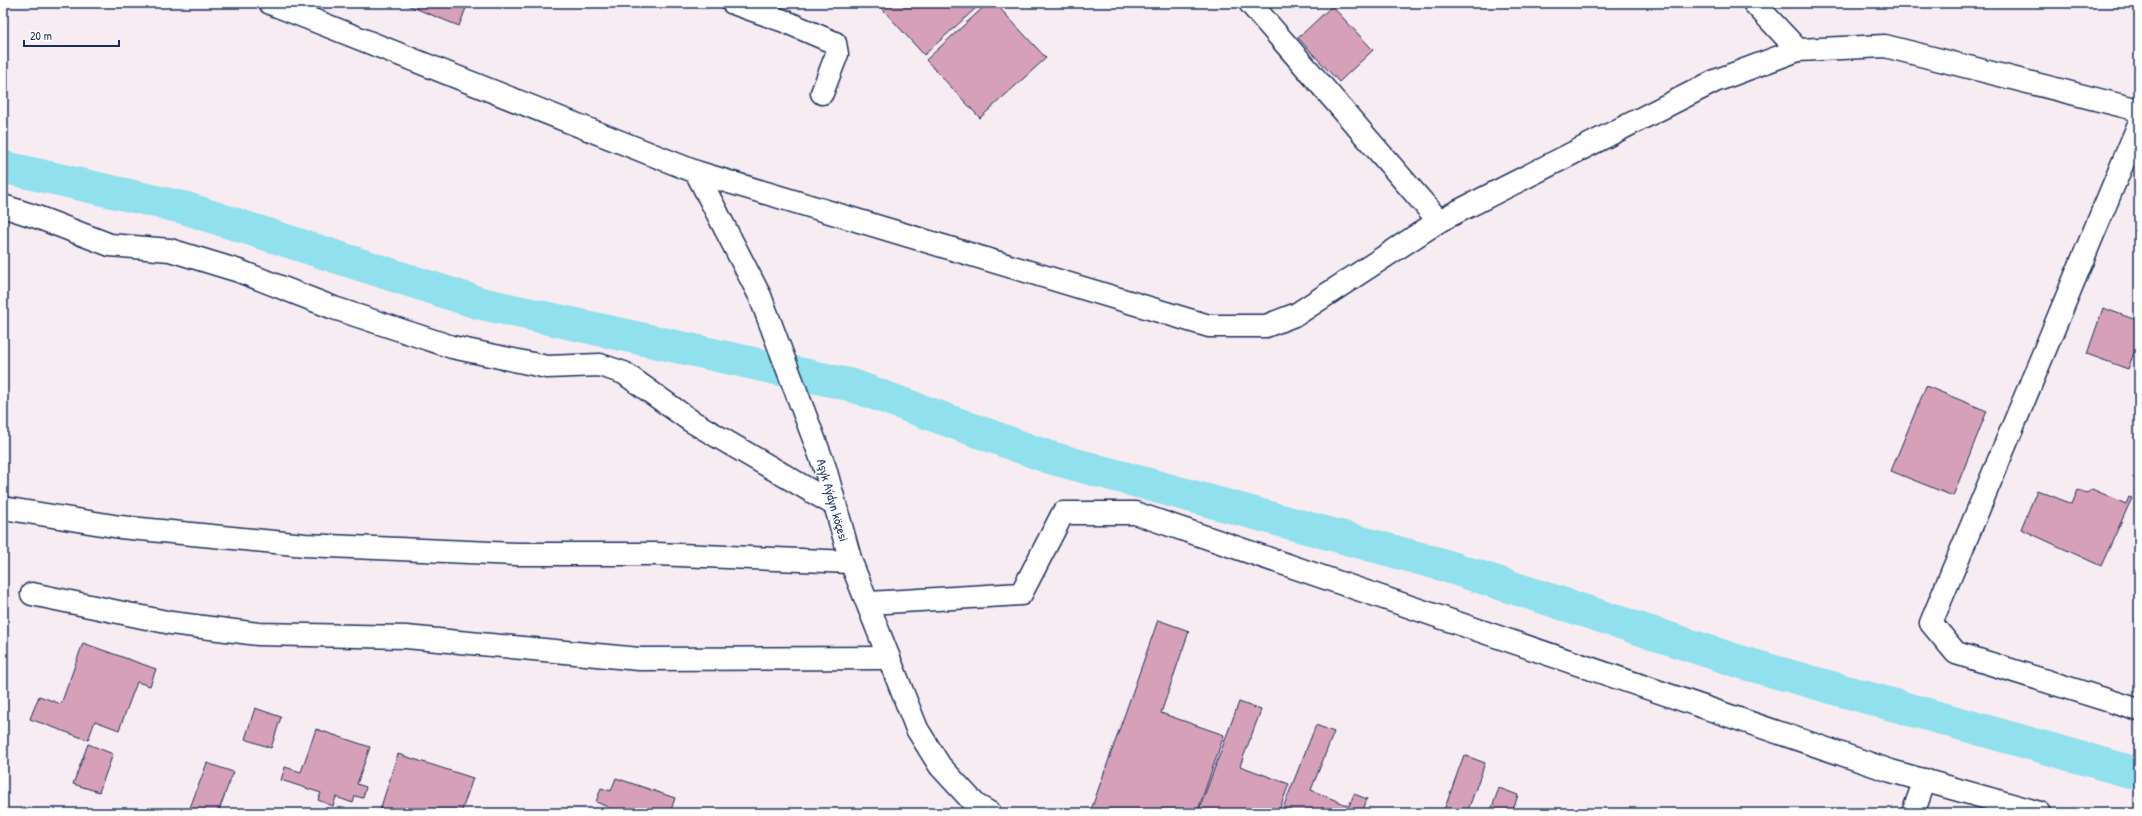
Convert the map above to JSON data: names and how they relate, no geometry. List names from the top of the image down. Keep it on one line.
{"streets":{"street":["Aşyk Aýdyn köçesi"]},"scale_bar":"20 m"}
